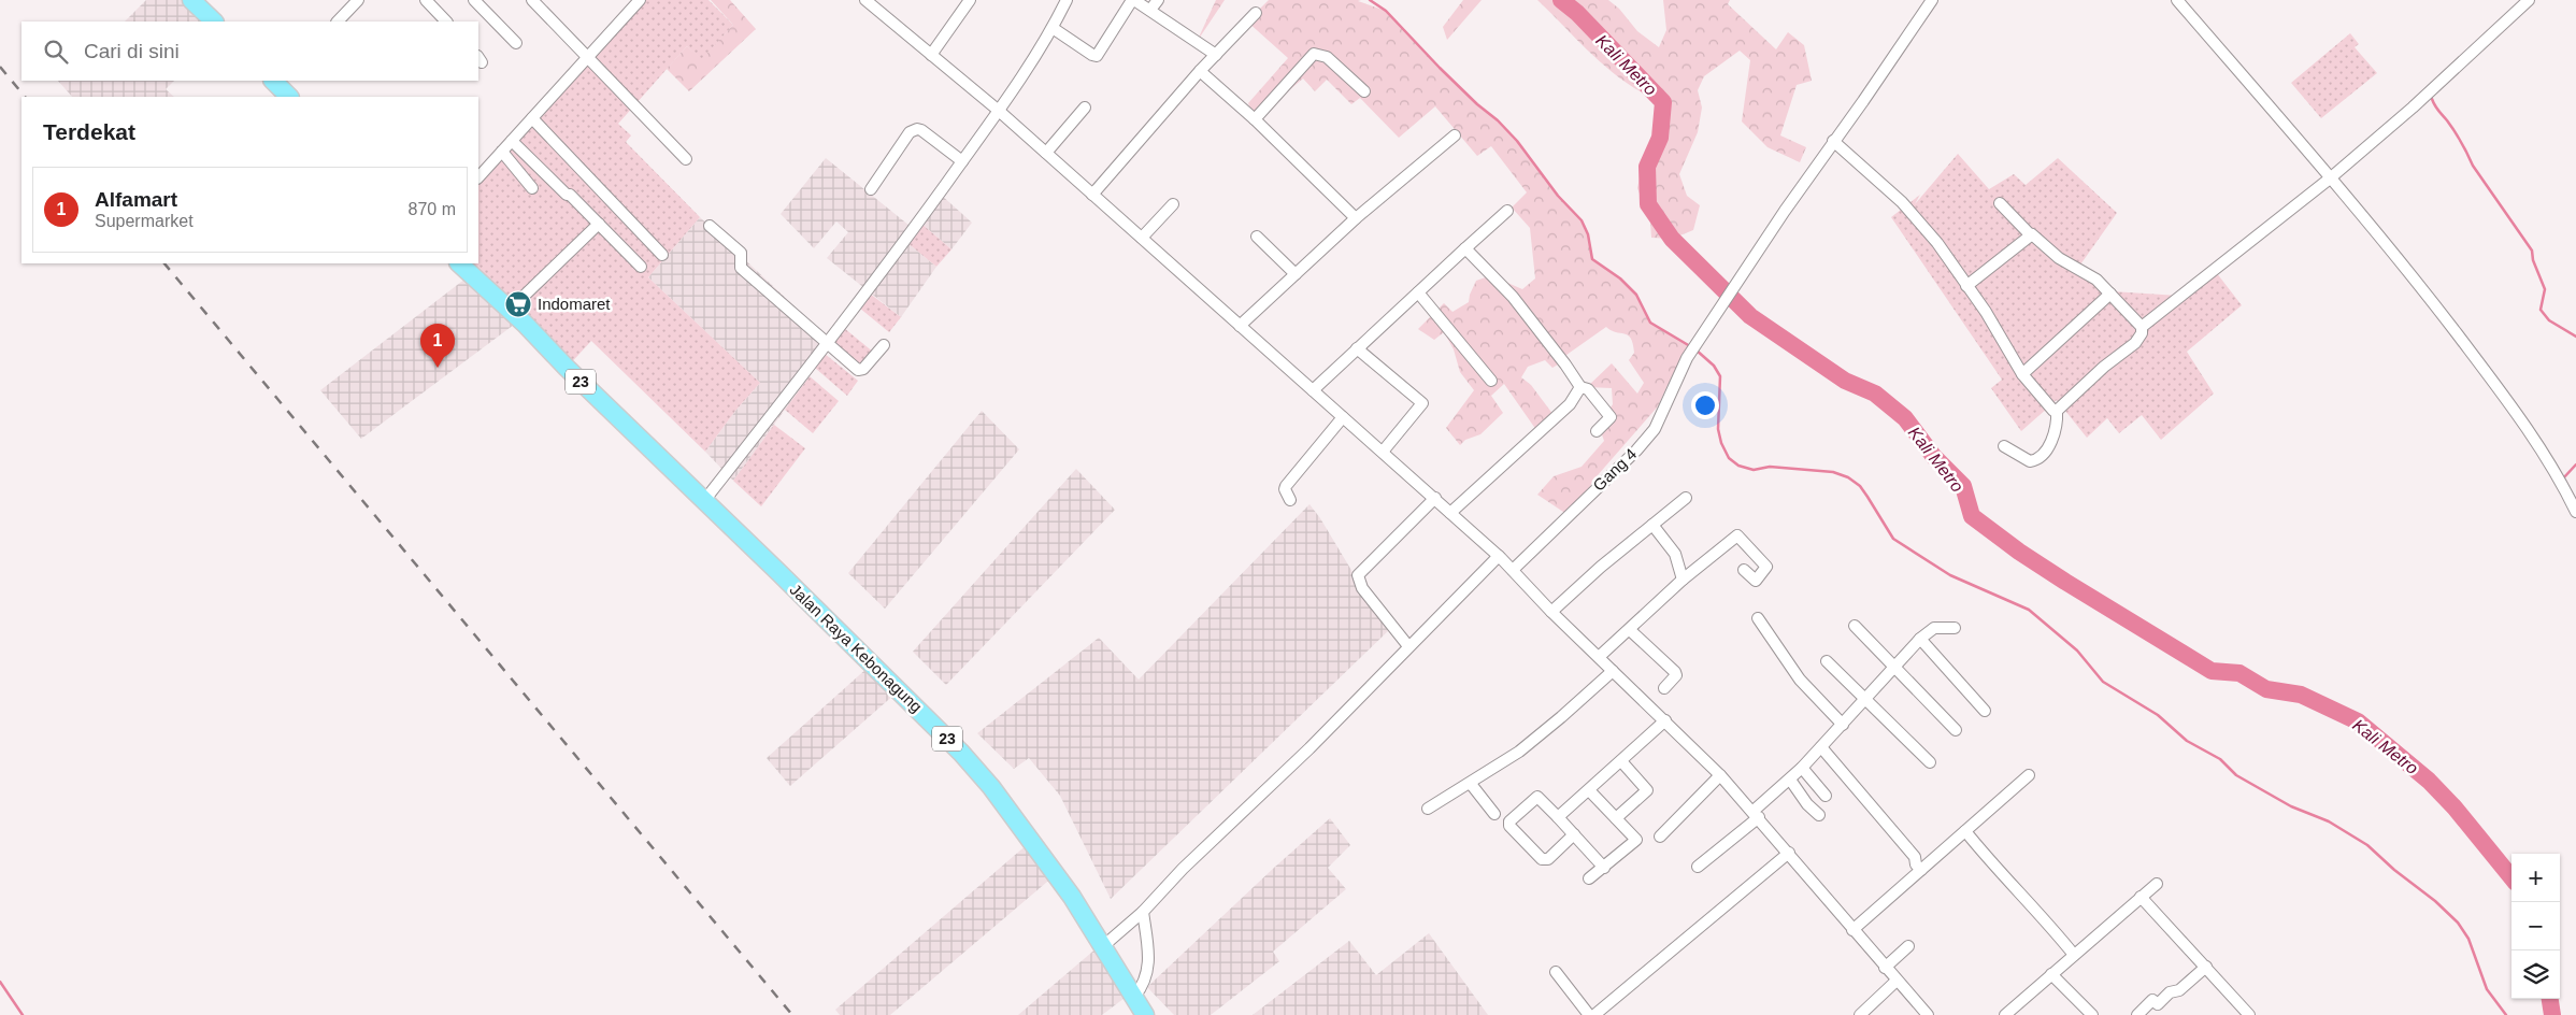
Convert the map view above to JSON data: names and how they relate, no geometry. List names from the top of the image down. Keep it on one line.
{"streets":{"highway":["23","Jalan Raya Kebonagung"],"street":["Gang 4"]},"crossings":[["23","Jalan Raya Kebonagung"]],"water":["Kali Metro"],"places":{"supermarket":["Indomaret"]},"page":{"search":"Cari di sini","heading":"Terdekat","list":[{"mark":"1","name":"Alfamart","note":"Supermarket","value":"870 m"}],"pins":"1","map_buttons":["+","−"]}}
